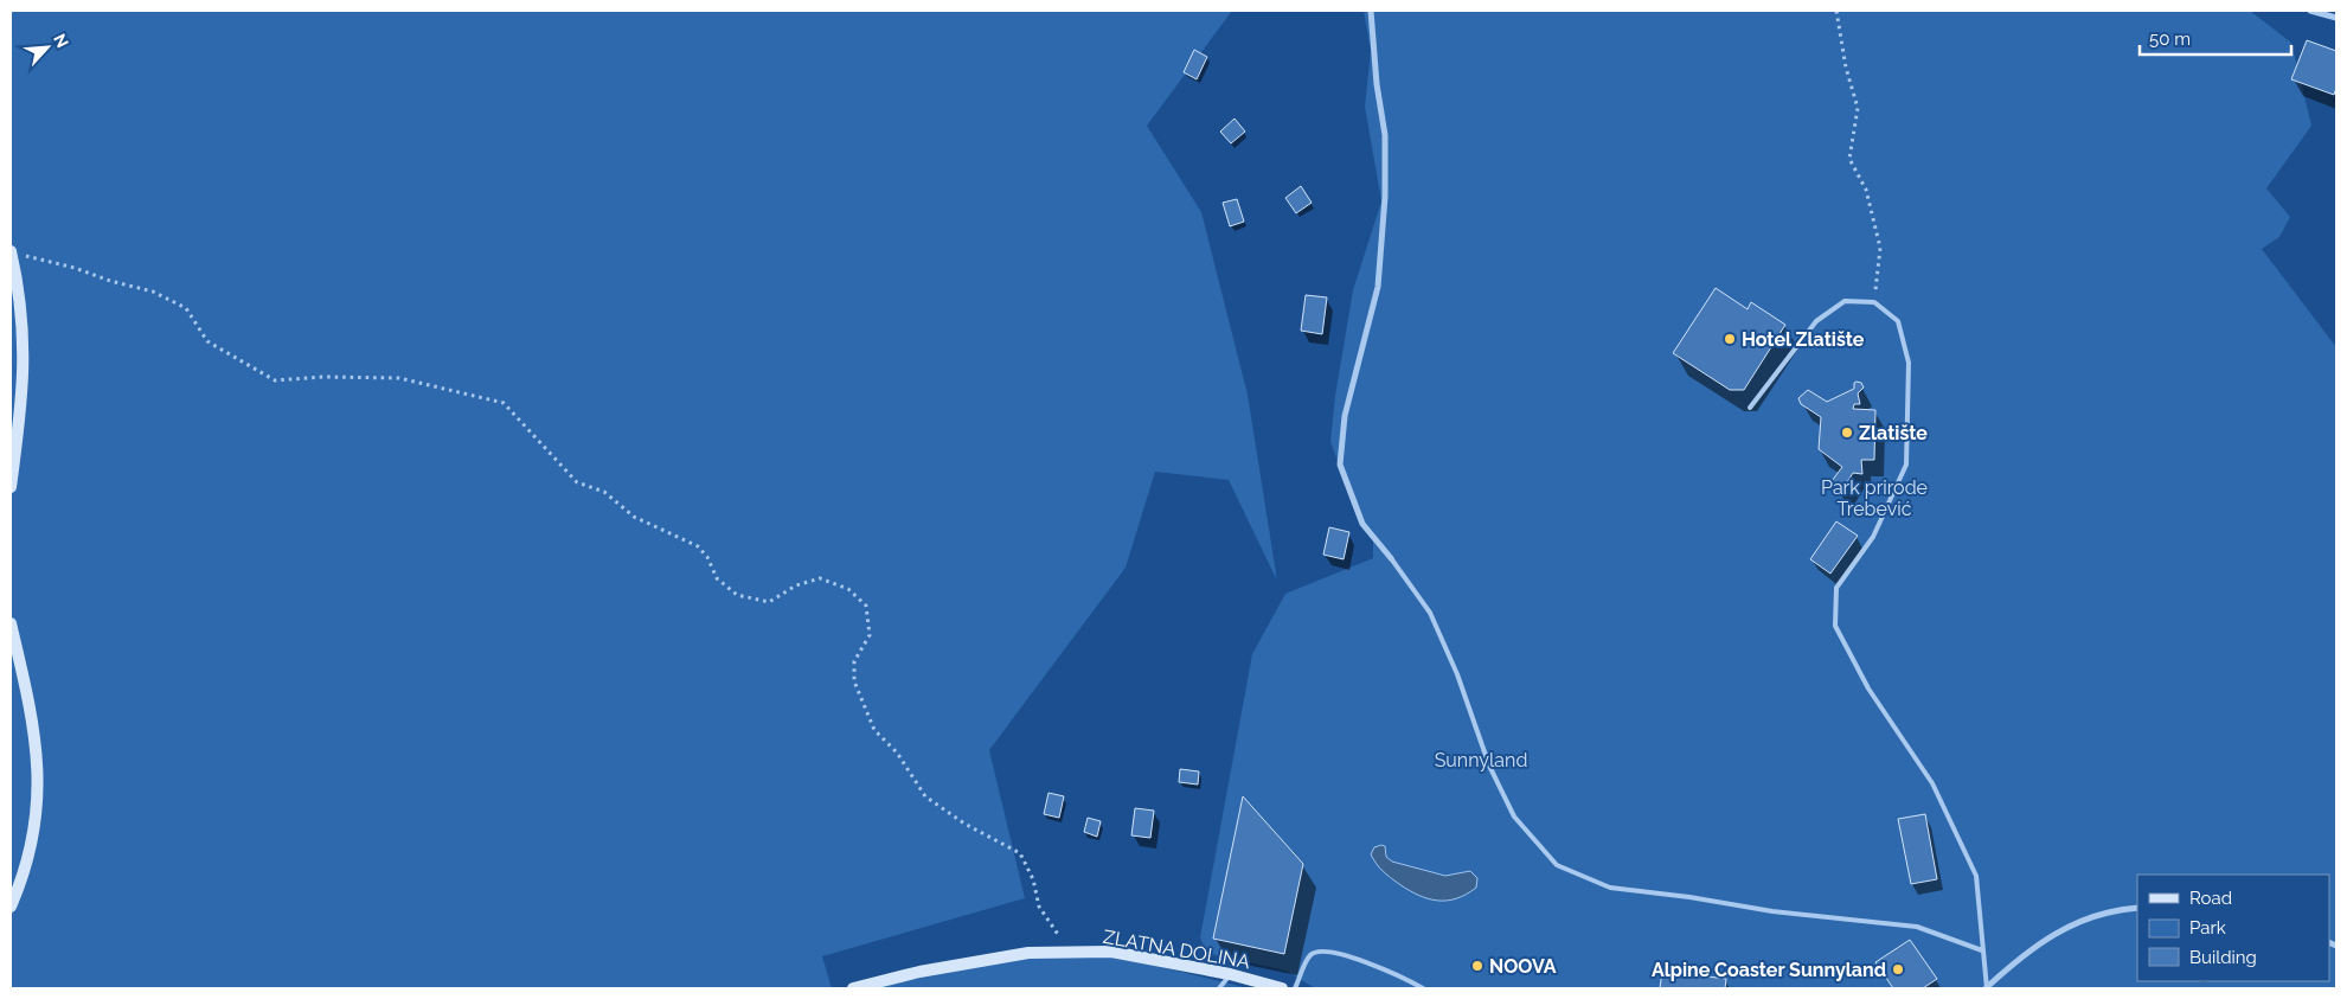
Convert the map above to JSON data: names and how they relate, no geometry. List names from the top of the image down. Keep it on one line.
{"streets":{"main road":["ZLATNA DOLINA"]},"parks":["Park prirode Trebević","Sunnyland"],"places":["Hotel Zlatište","Zlatište","NOOVA","Alpine Coaster Sunnyland"],"legend":["Road","Park","Building"],"scale_bar":"50 m","north":"top right"}
